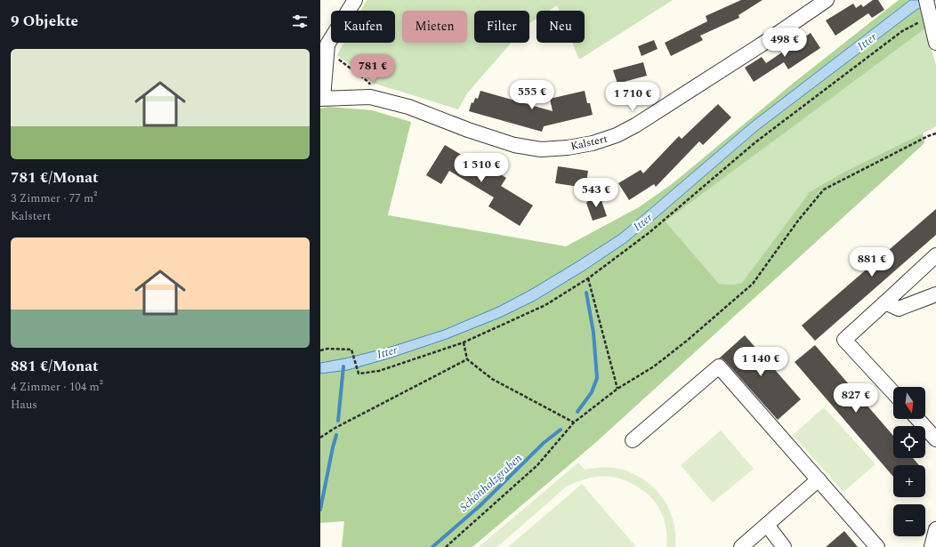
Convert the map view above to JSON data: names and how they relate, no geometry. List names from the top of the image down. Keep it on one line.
{"streets":{"street":["Kalstert"]},"water":["Itter","Schönholzgraben"],"north":"bottom","page":{"heading":"9 Objekte","chip":["Kaufen","Mieten","Filter","Neu"],"price":["498 €","781 €","555 €","1 710 €","1 510 €","543 €","881 €","1 140 €","827 €"],"list":[{"name":"781 €/Monat","note":"3 Zimmer · 77 m² · Kalstert"},{"name":"881 €/Monat","note":"4 Zimmer · 104 m² · Haus"}],"map_buttons":["+","−"]}}
